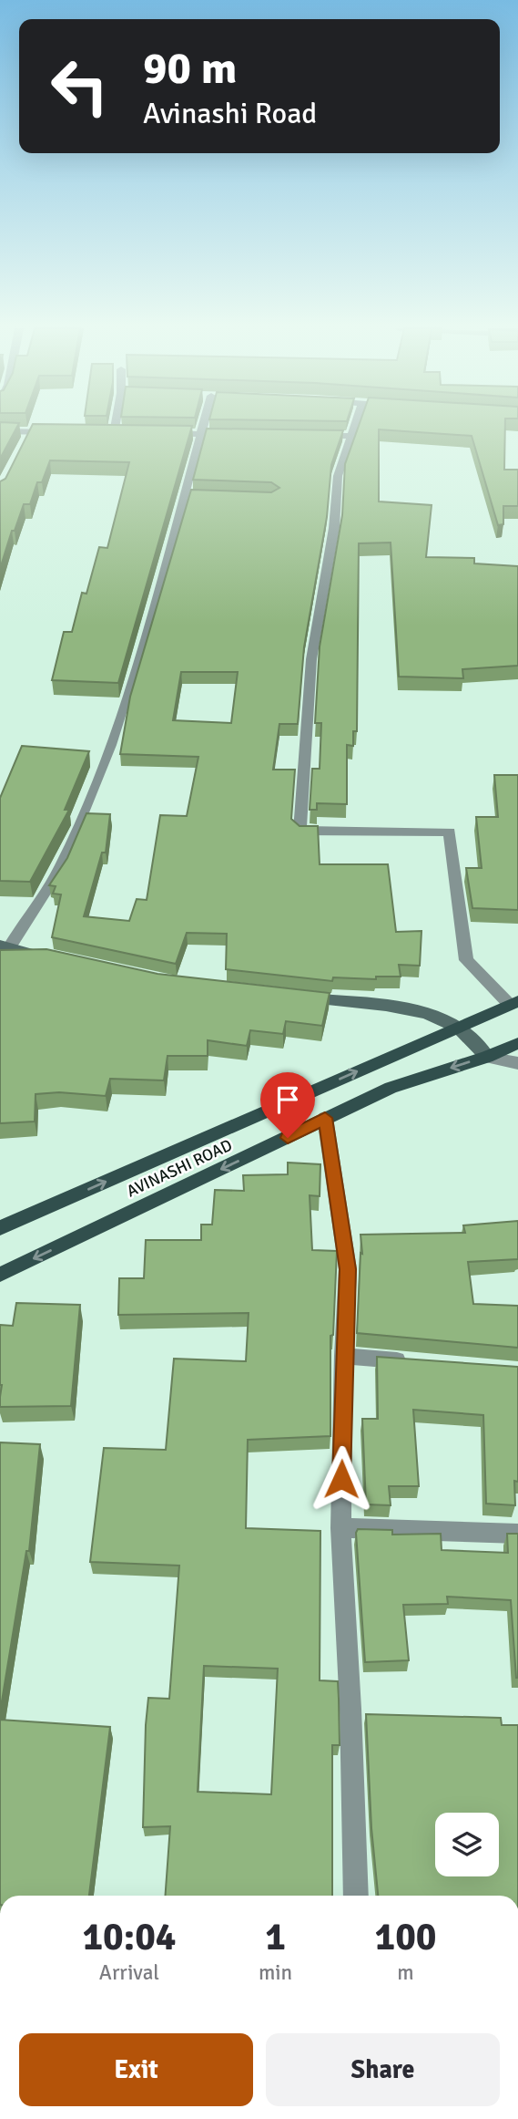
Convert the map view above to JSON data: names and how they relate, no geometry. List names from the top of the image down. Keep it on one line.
{"streets":{"main road":["AVINASHI ROAD"]},"page":{"turn":["90 m","Avinashi Road"],"eta":["10:04","Arrival","1","min","100","m"],"buttons":["Exit","Share"]}}
